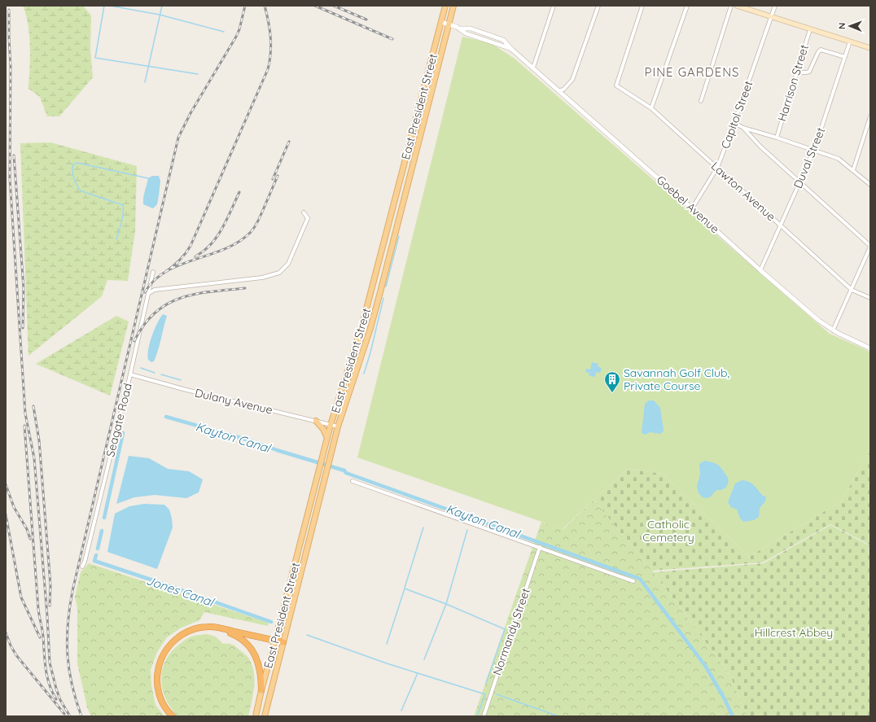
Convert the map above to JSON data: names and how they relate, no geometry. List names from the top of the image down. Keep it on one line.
{"streets":{"main road":["East President Street"],"street":["Harrison Street","Capitol Street","Duval Street","Lawton Avenue","Goebel Avenue","Dulany Avenue","Seagate Road","Normandy Street"]},"crossings":[["East President Street","Goebel Avenue"],["East President Street","Dulany Avenue"],["Capitol Street","Lawton Avenue"],["Capitol Street","Goebel Avenue"],["Duval Street","Lawton Avenue"],["Duval Street","Goebel Avenue"],["Dulany Avenue","Seagate Road"]],"districts":["PINE GARDENS"],"water":["Kayton Canal","Jones Canal"],"parks":["Catholic Cemetery","Hillcrest Abbey"],"places":{"building":["Savannah Golf Club, Private Course"]},"north":"left"}
